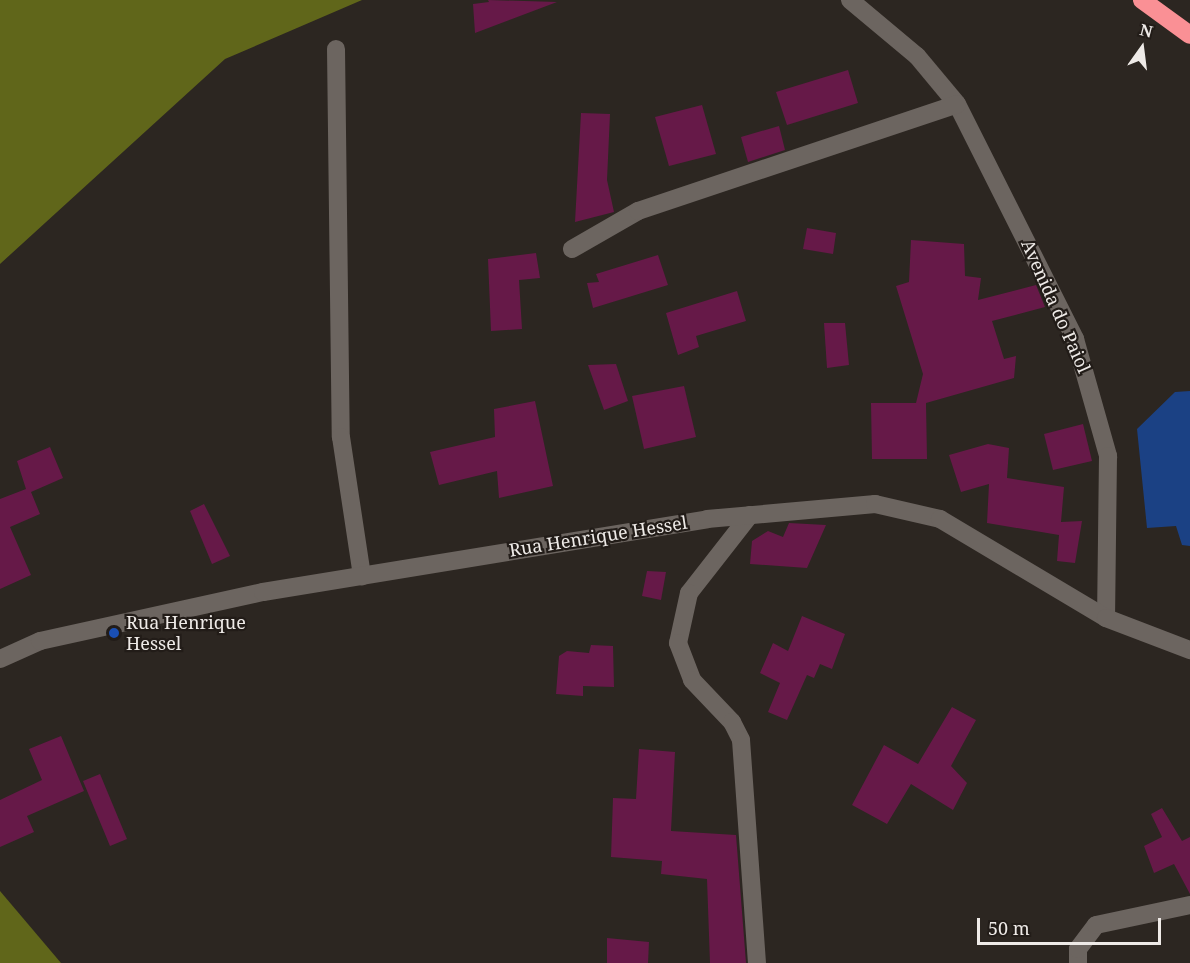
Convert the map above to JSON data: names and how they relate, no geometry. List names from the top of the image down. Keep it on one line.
{"streets":{"street":["Avenida do Paiol","Rua Henrique Hessel"]},"crossings":[["Avenida do Paiol","Rua Henrique Hessel"]],"places":["Rua Henrique Hessel"],"scale_bar":"50 m","north":"top"}
